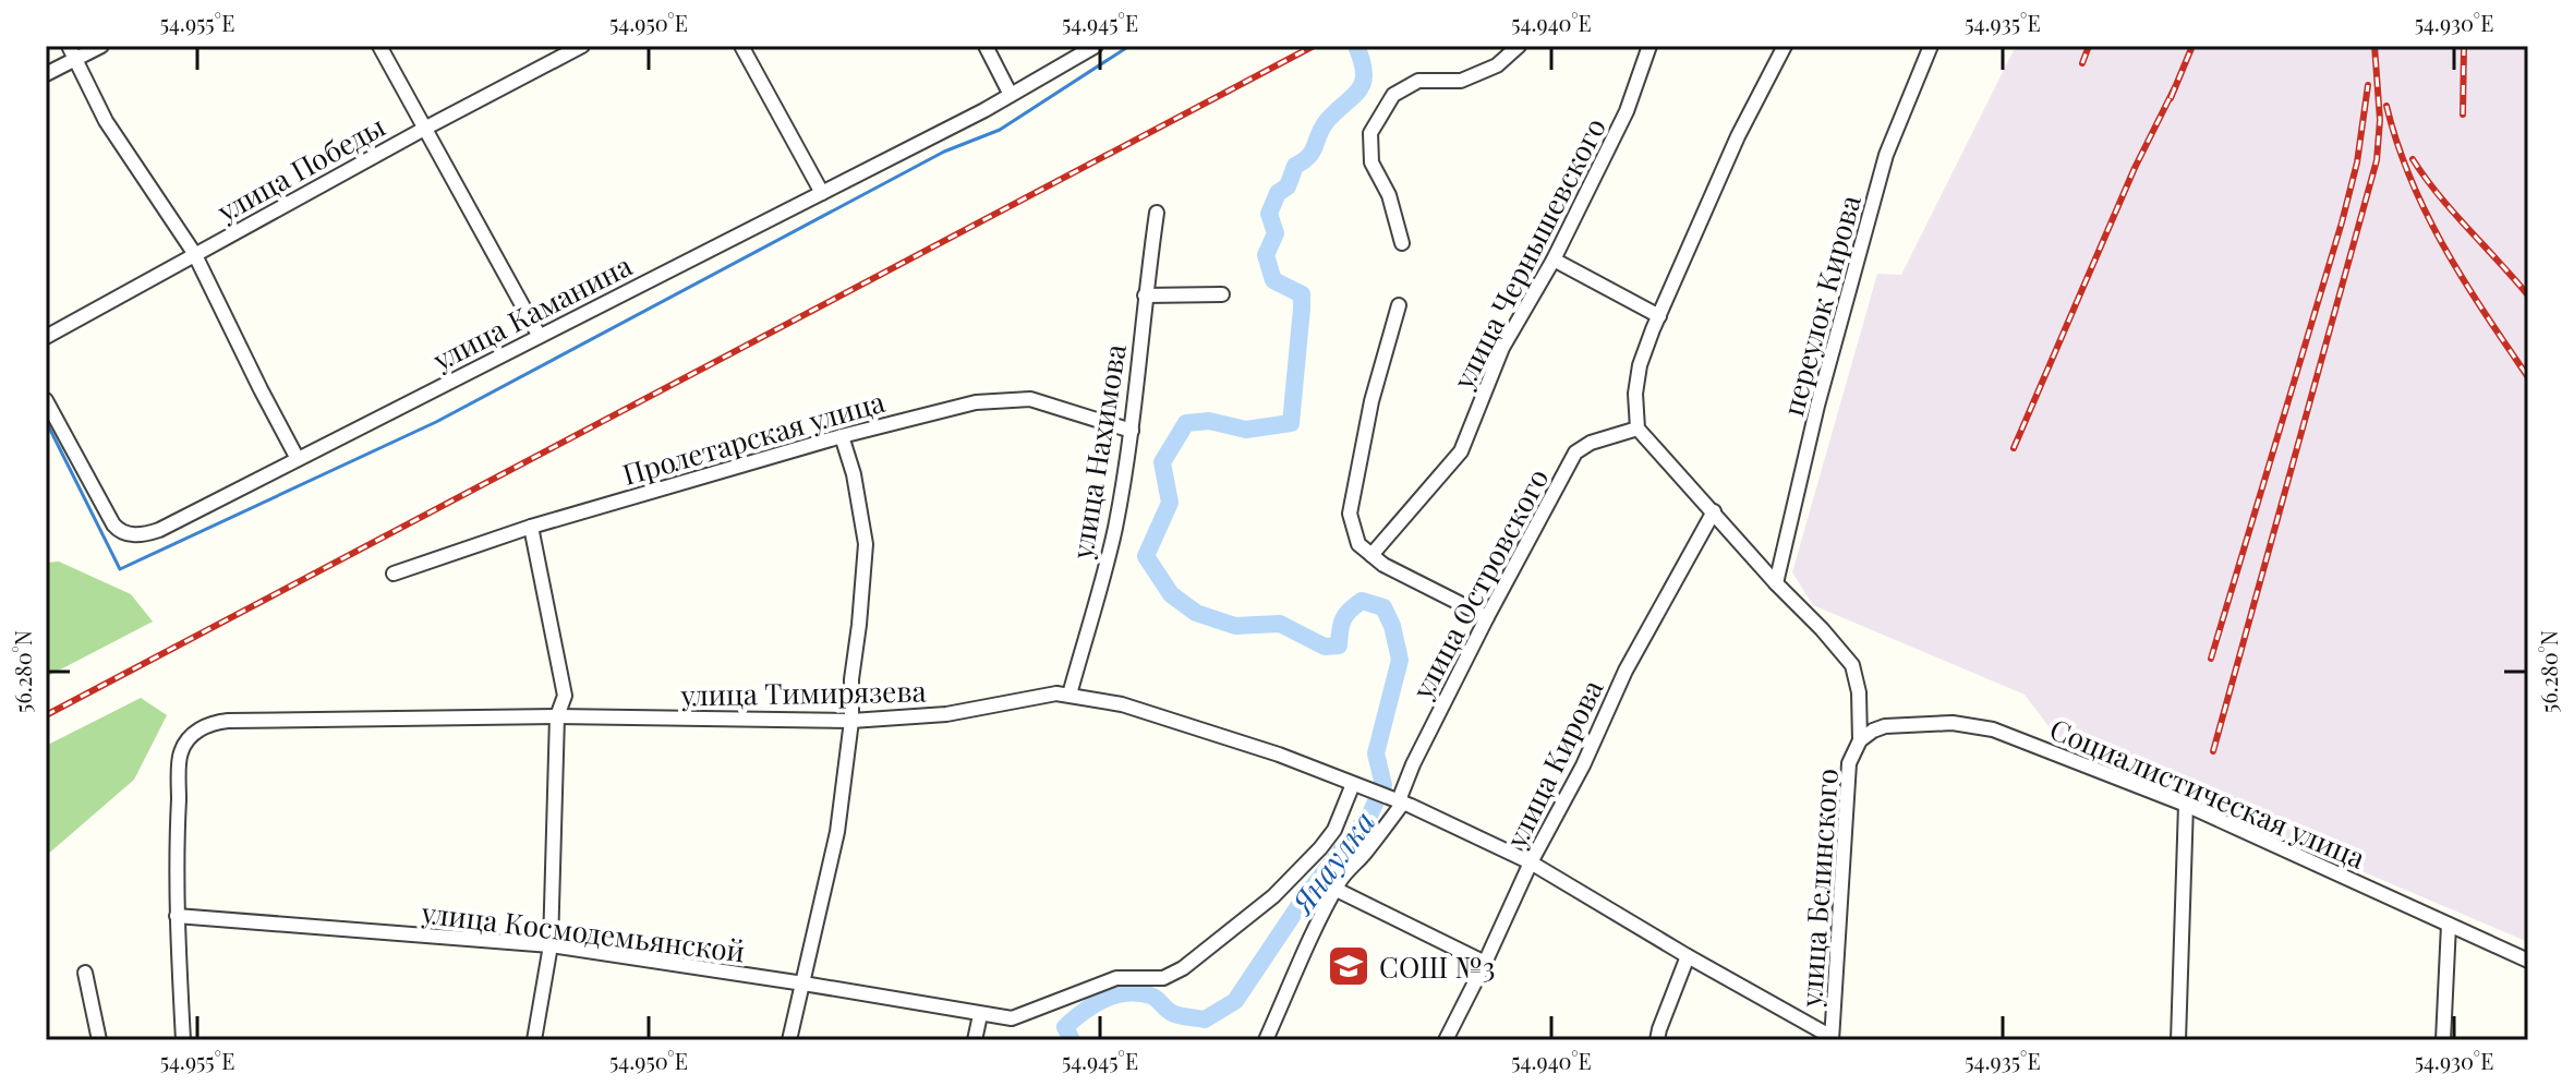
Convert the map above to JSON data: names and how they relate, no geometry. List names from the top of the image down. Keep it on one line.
{"streets":{"street":["улица Победы","улица Чернышевского","переулок Кирова","улица Каманина","Пролетарская улица","улица Нахимова","улица Островского","улица Тимирязева","улица Кирова","Социалистическая улица","улица Белинского","улица Космодемьянской"]},"crossings":[["Пролетарская улица","улица Нахимова"],["улица Нахимова","улица Тимирязева"],["улица Островского","улица Тимирязева"],["улица Тимирязева","улица Космодемьянской"],["Социалистическая улица","улица Белинского"]],"water":["Янаулка"],"places":{"school or university":["СОШ №3"]},"coordinates":["54.955°E","54.950°E","54.945°E","54.940°E","54.935°E","54.930°E","56.280°N"]}
